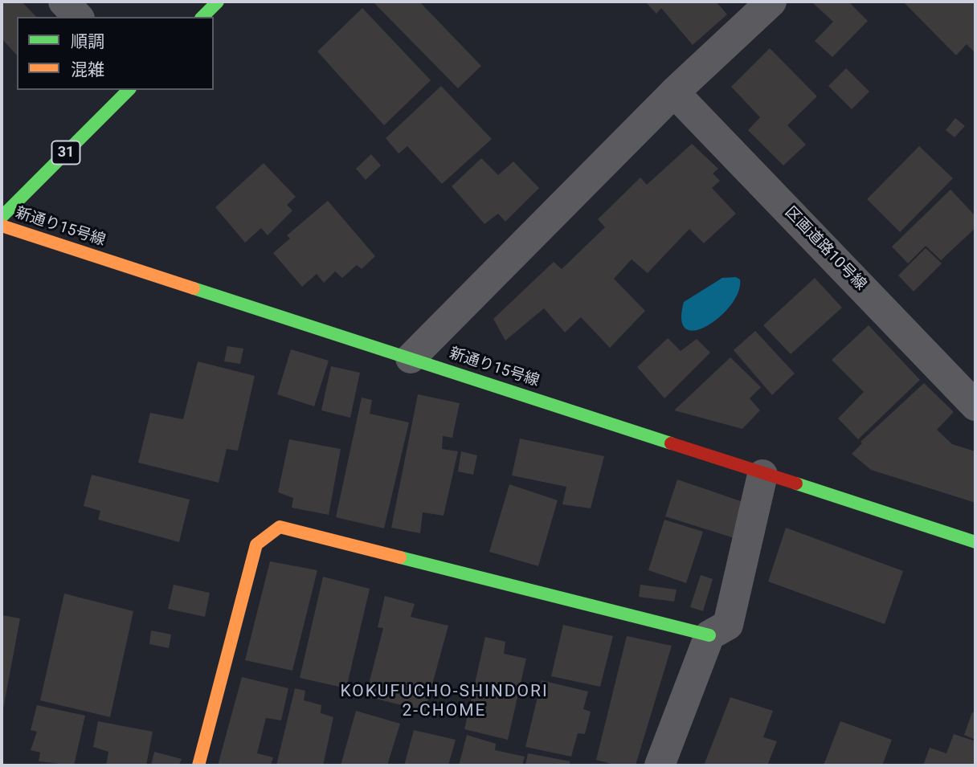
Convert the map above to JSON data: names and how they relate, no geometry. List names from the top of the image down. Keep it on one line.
{"streets":{"street":["31","新通り15号線","区画道路10号線"]},"districts":["KOKUFUCHO-SHINDORI 2-CHOME"],"legend":["順調","混雑"]}
